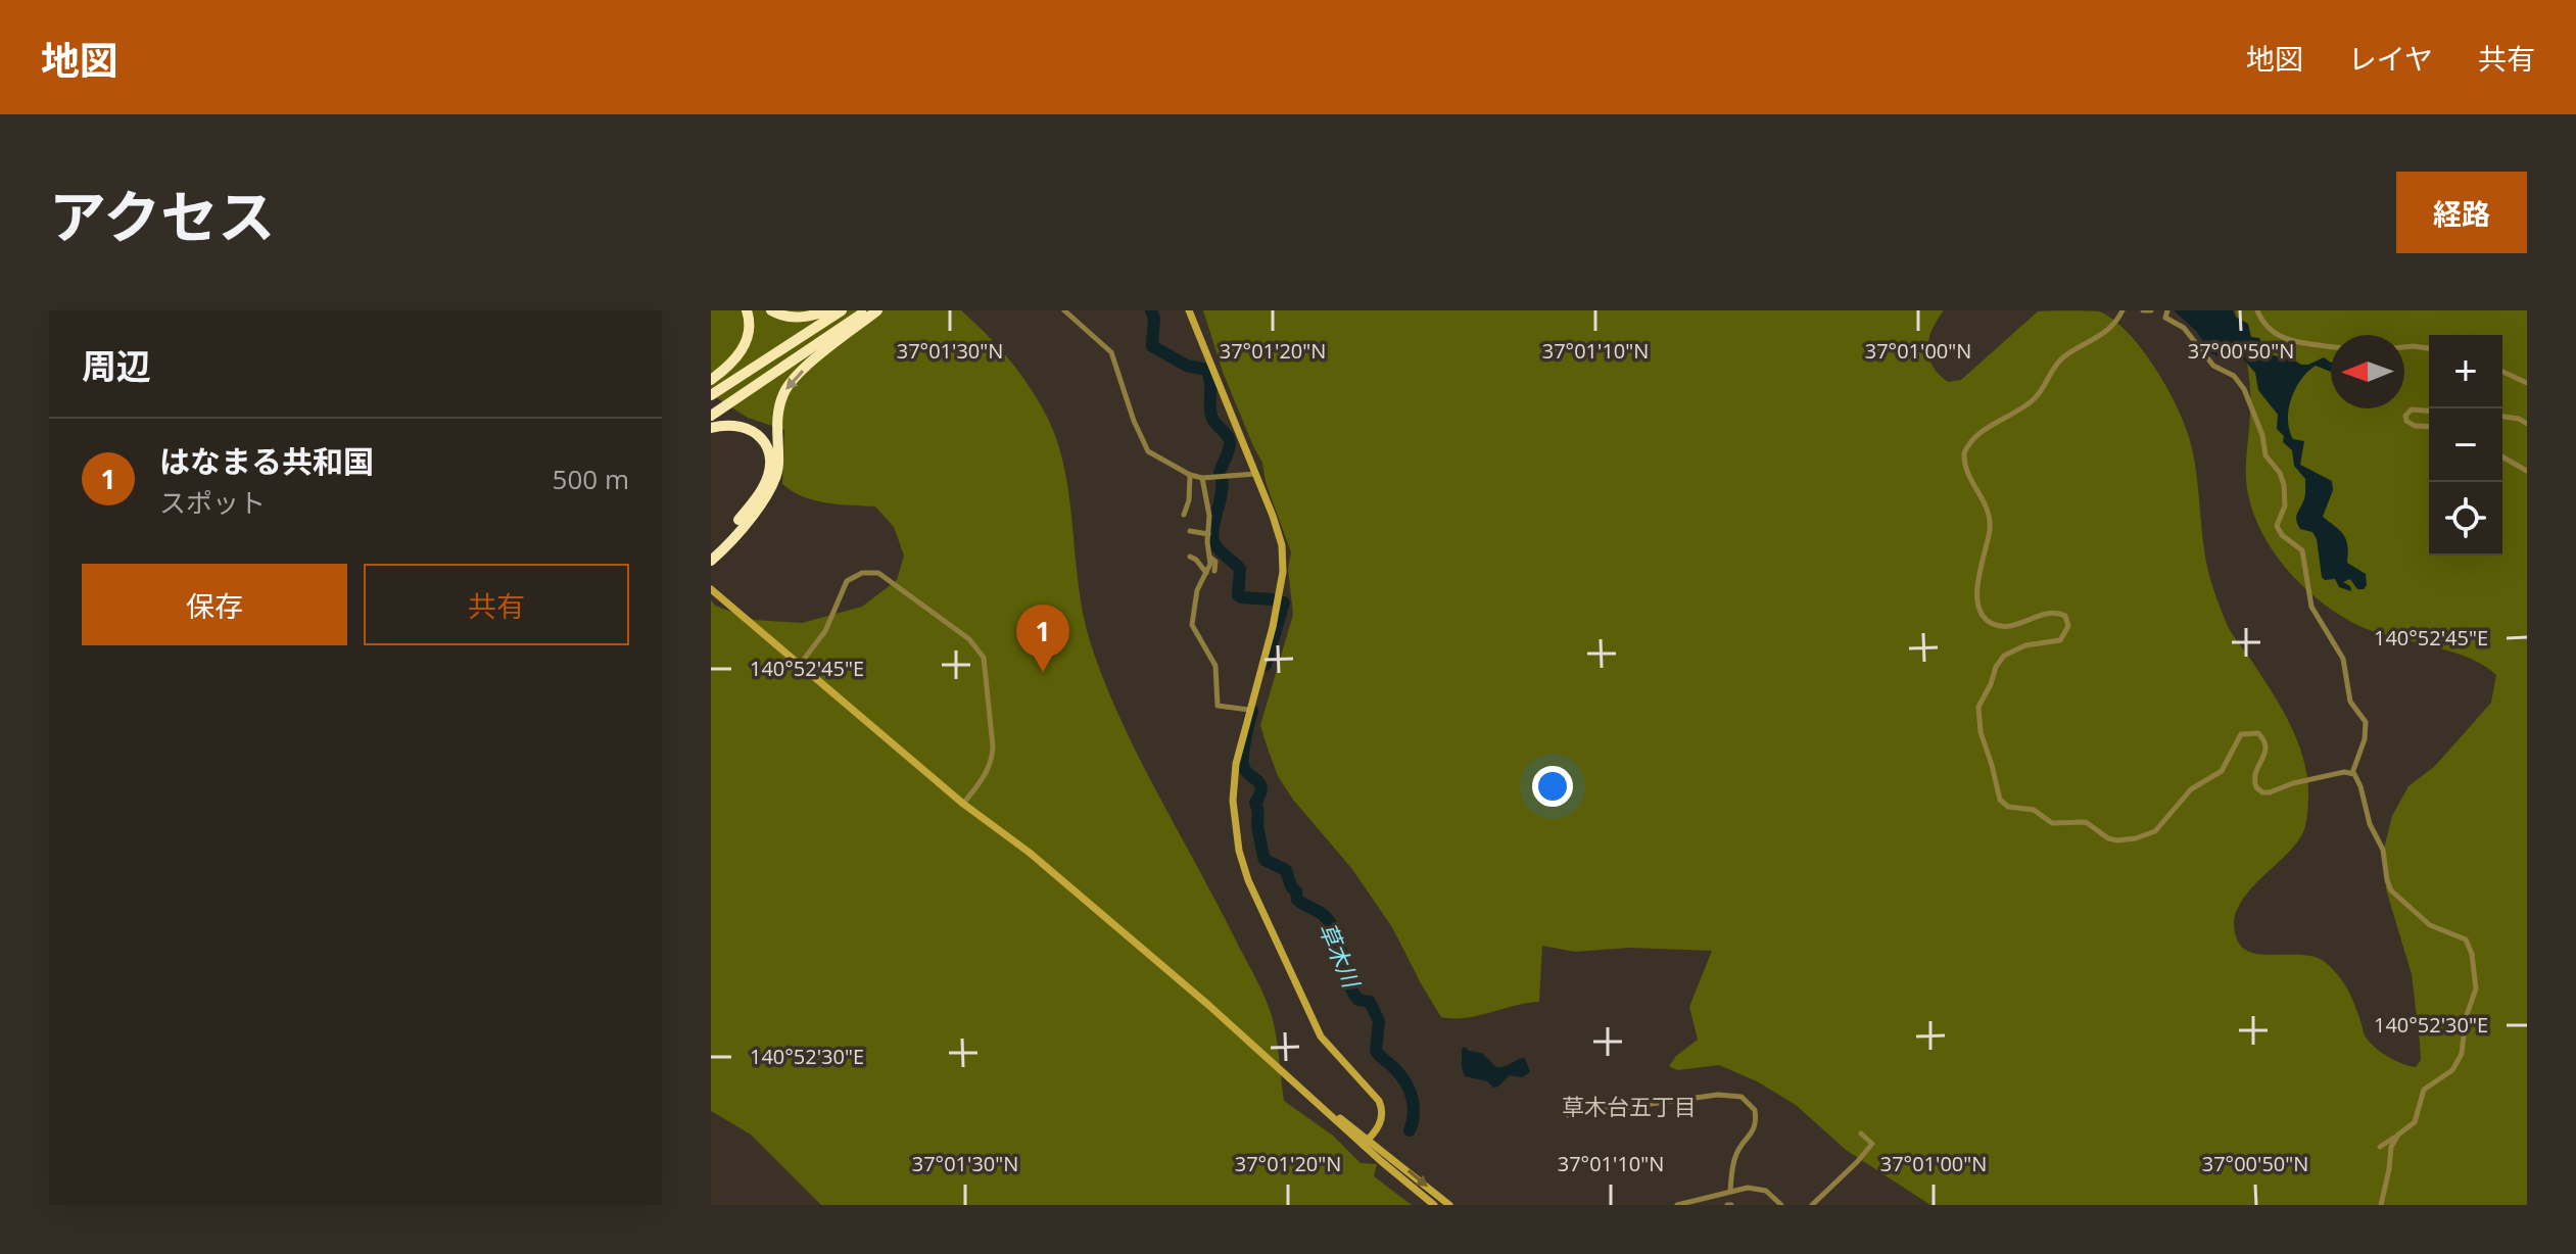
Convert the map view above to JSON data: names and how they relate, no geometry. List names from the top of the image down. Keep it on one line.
{"districts":["草木台五丁目"],"water":["草木川"],"north":"left","page":{"header":"地図","nav":["地図","レイヤ","共有"],"title":"アクセス","buttons":["経路",["保存","共有"]],"heading":"周辺","map_buttons":["+","−"],"list":[{"mark":"1","name":"はなまる共和国","note":"スポット","value":"500 m"}],"pins":"1"},"coordinates":["37°01'30\"N","37°01'20\"N","37°01'10\"N","37°01'00\"N","37°00'50\"N","140°52'45\"E","140°52'30\"E"]}
